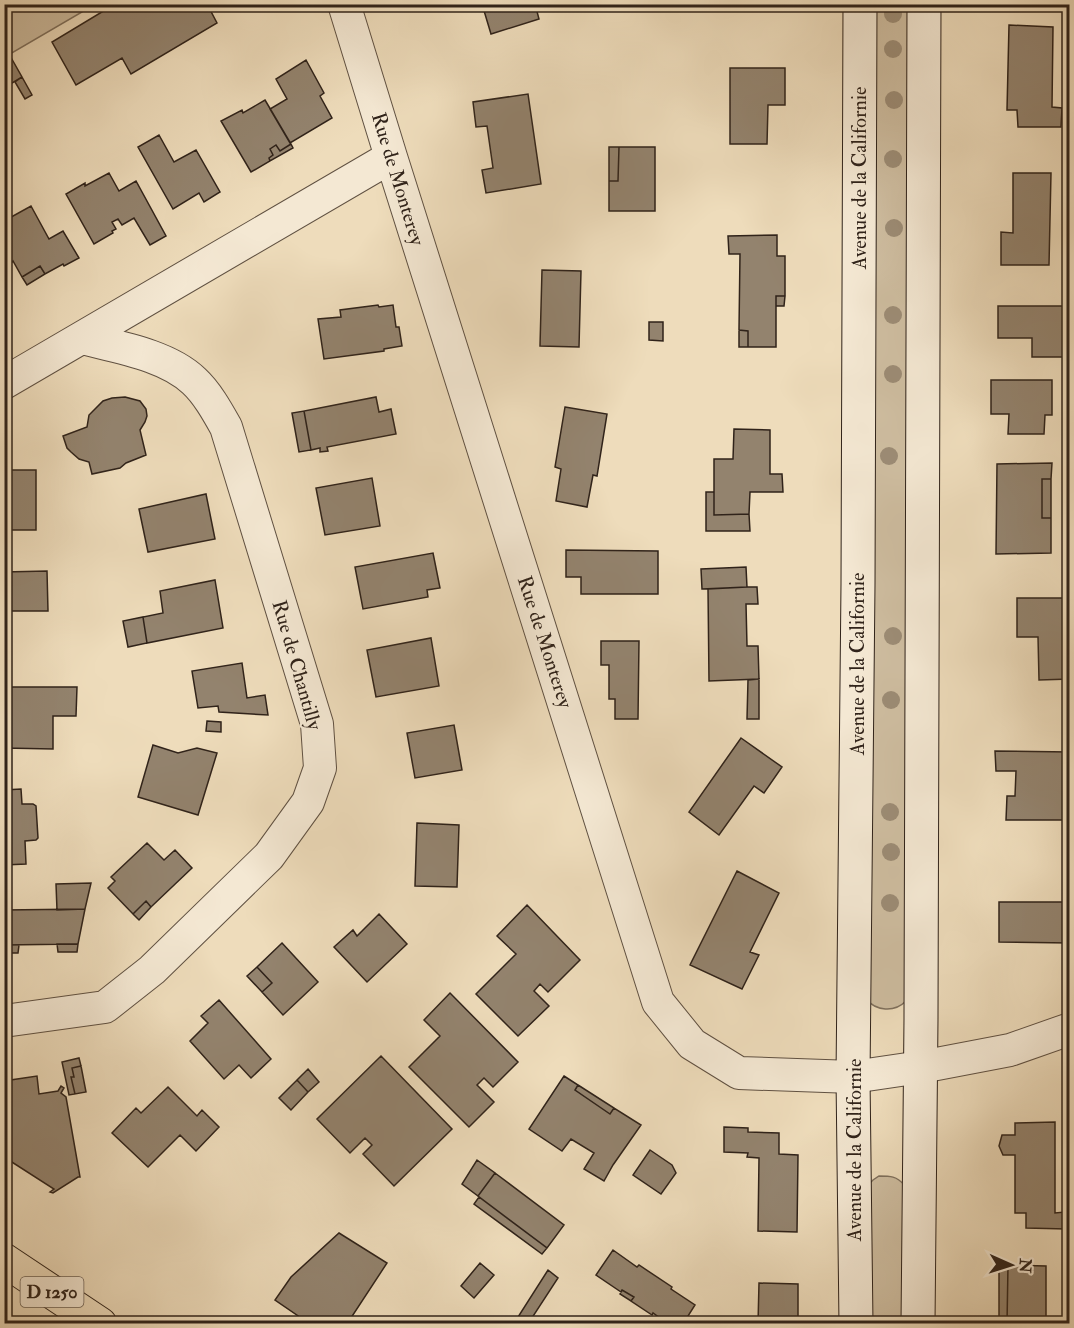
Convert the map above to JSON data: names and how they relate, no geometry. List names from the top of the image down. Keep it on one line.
{"streets":{"main road":["D 1250"],"street":["Avenue de la Californie","Rue de Monterey","Rue de Chantilly"]},"crossings":[["Avenue de la Californie","Rue de Monterey"]],"north":"right"}
